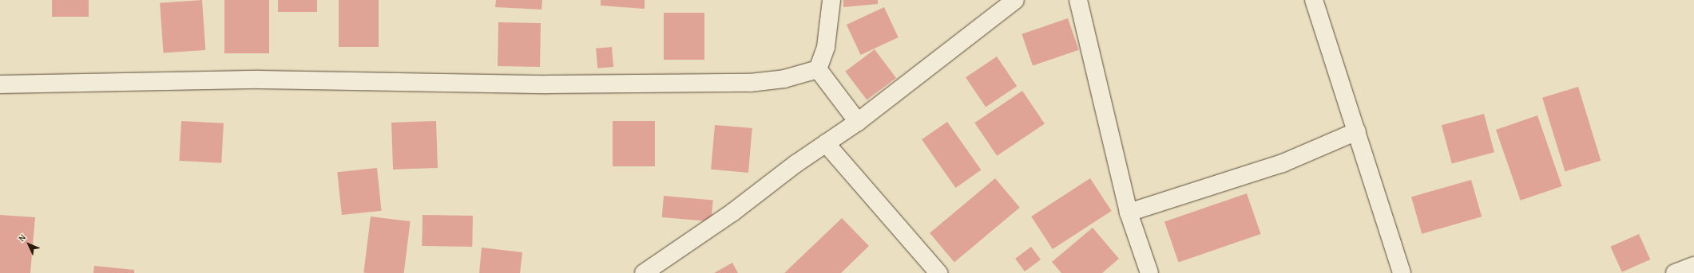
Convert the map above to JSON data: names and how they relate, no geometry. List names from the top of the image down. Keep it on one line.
{"north":"top left"}
